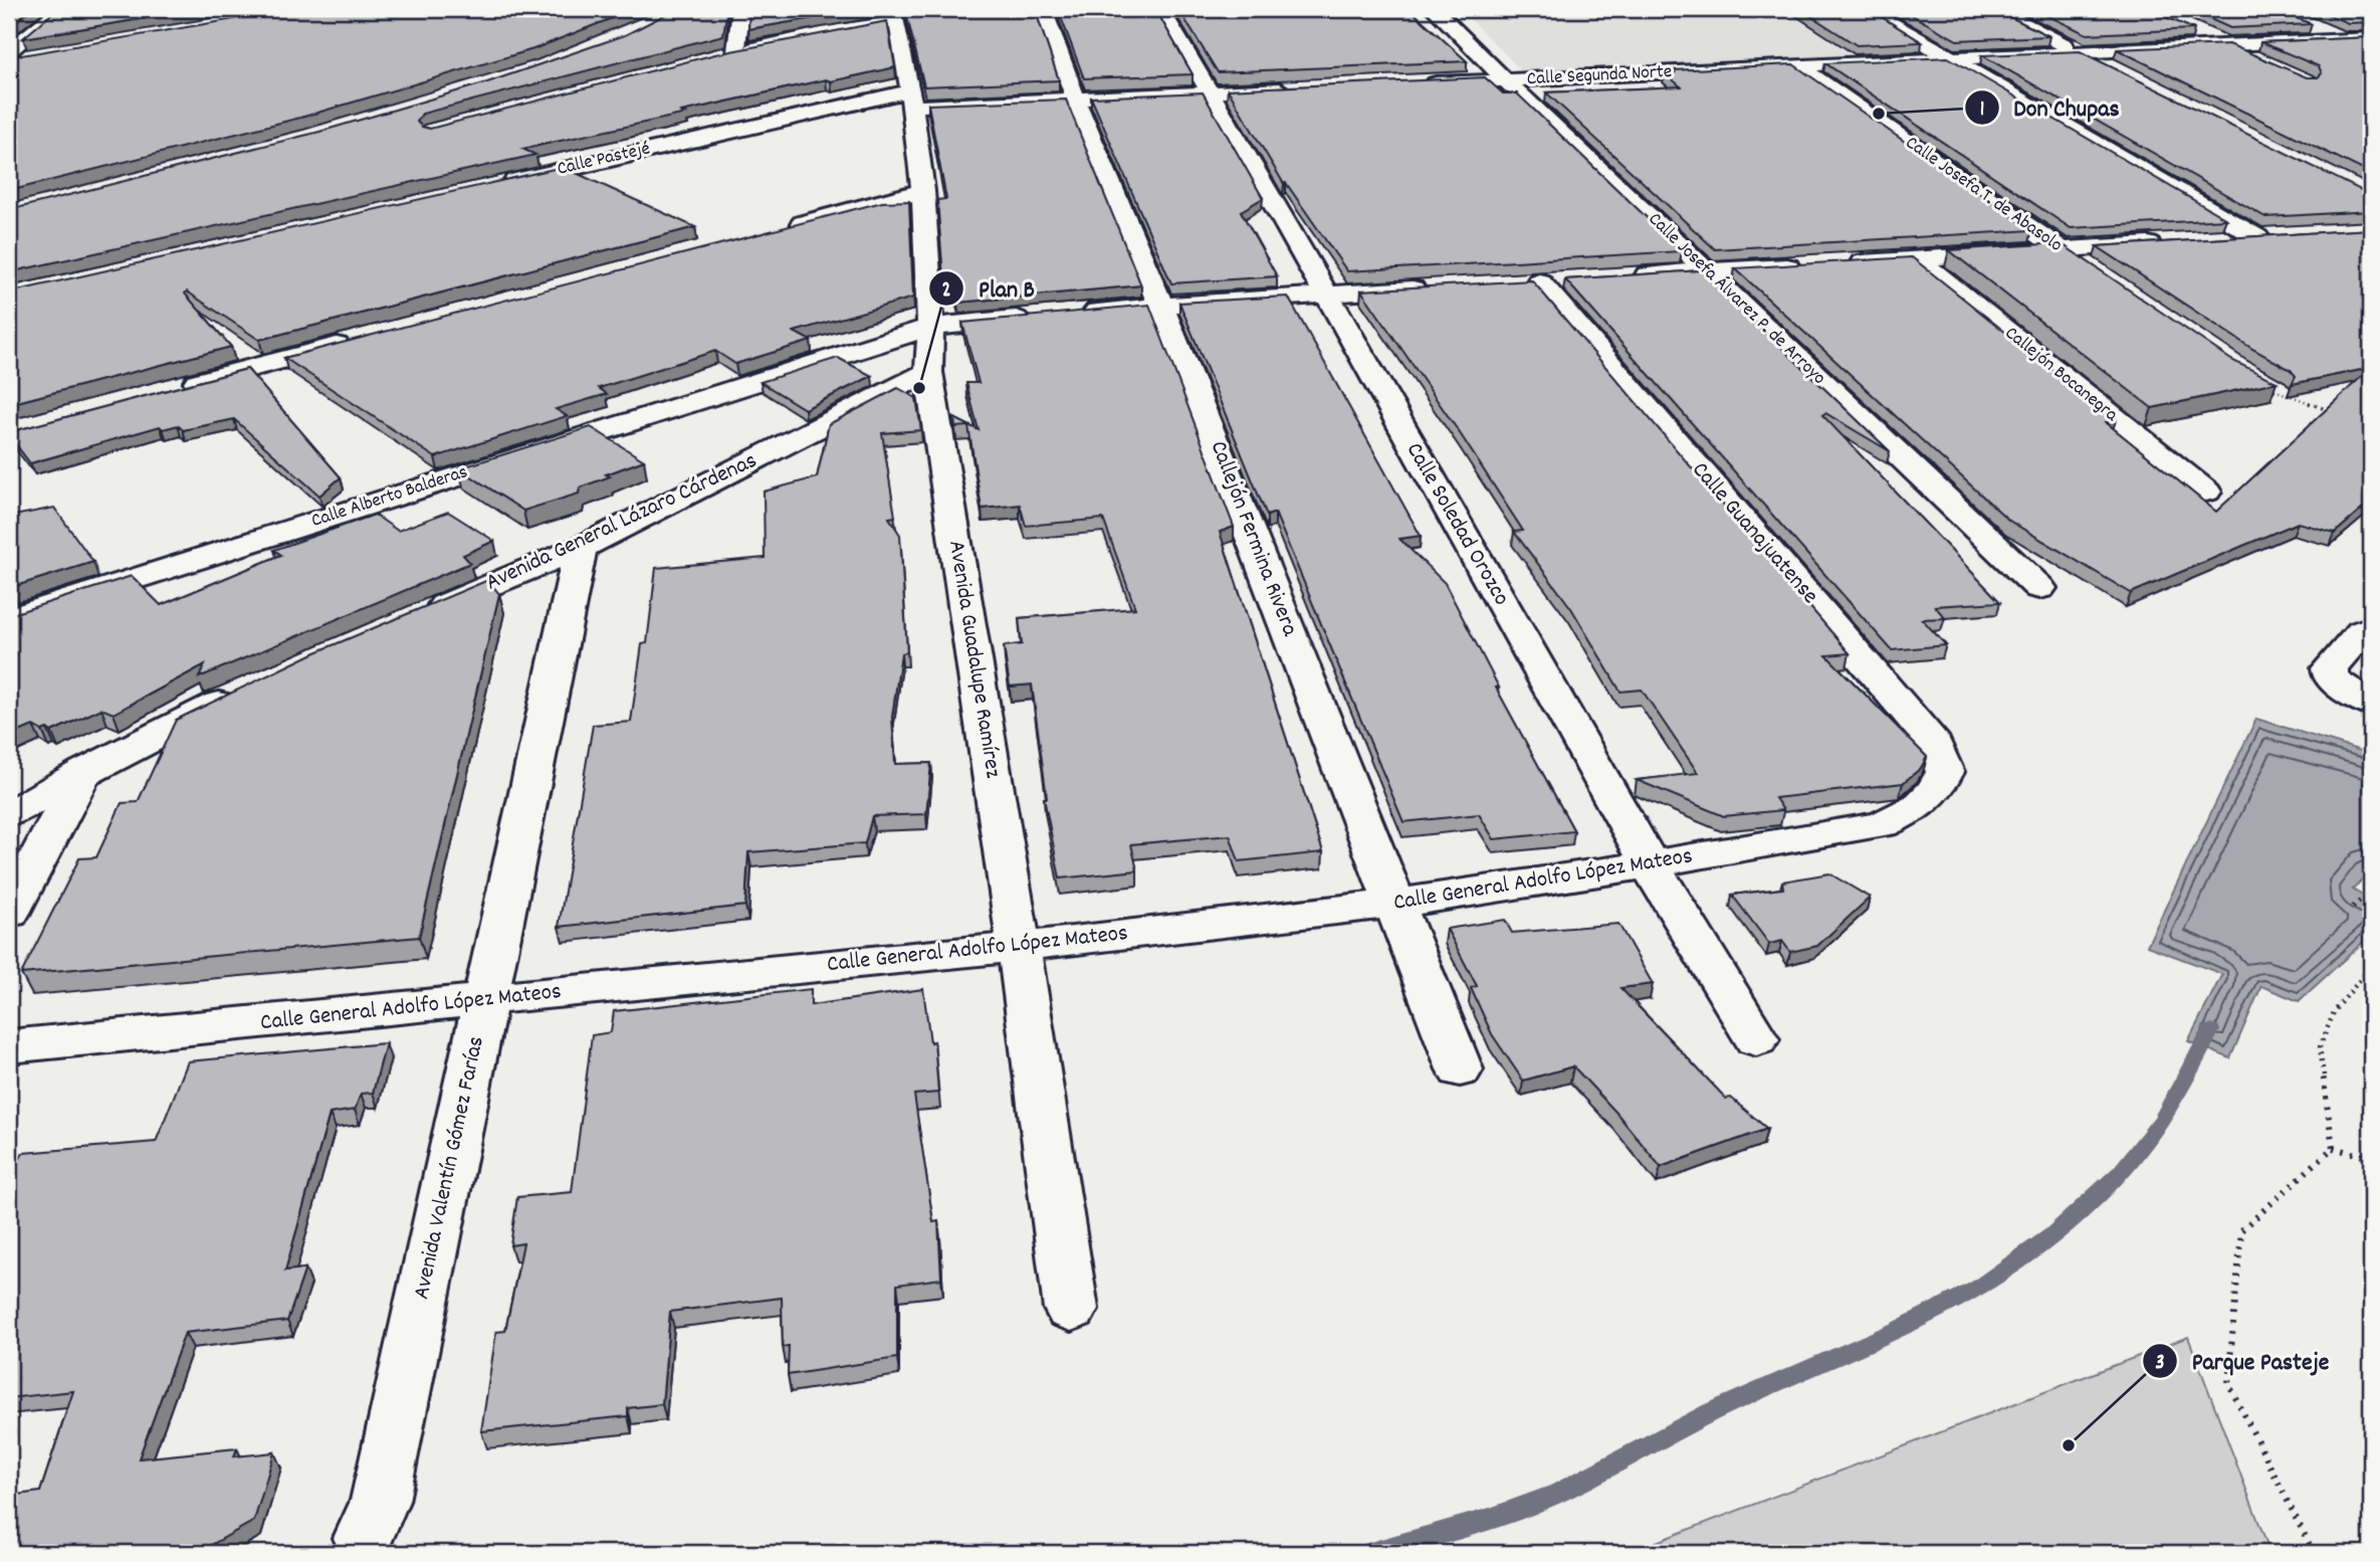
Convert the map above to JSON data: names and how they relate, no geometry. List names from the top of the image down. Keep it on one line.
{"streets":{"street":["Calle Segunda Norte","Calle Pastejé","Calle Josefa T. de Abasolo","Calle Josefa Álvarez P. de Arroyo","Callejón Bocanegra","Calle Alberto Balderas","Avenida General Lázaro Cárdenas","Calle Soledad Orozco","Calle Guanajuatense","Callejón Fermina Rivera","Avenida Guadalupe Ramírez","Calle General Adolfo López Mateos","Avenida Valentín Gómez Farías"]},"crossings":[["Calle Segunda Norte","Calle Josefa T. de Abasolo"],["Calle Segunda Norte","Calle Josefa Álvarez P. de Arroyo"],["Calle Pastejé","Avenida Guadalupe Ramírez"],["Calle Alberto Balderas","Avenida Guadalupe Ramírez"],["Avenida General Lázaro Cárdenas","Avenida Guadalupe Ramírez"],["Avenida General Lázaro Cárdenas","Avenida Valentín Gómez Farías"],["Calle Soledad Orozco","Calle General Adolfo López Mateos"],["Calle Guanajuatense","Calle General Adolfo López Mateos"],["Callejón Fermina Rivera","Calle General Adolfo López Mateos"],["Avenida Guadalupe Ramírez","Calle General Adolfo López Mateos"],["Calle General Adolfo López Mateos","Avenida Valentín Gómez Farías"]],"places":["Don Chupas","Plan B","Parque Pasteje"]}
